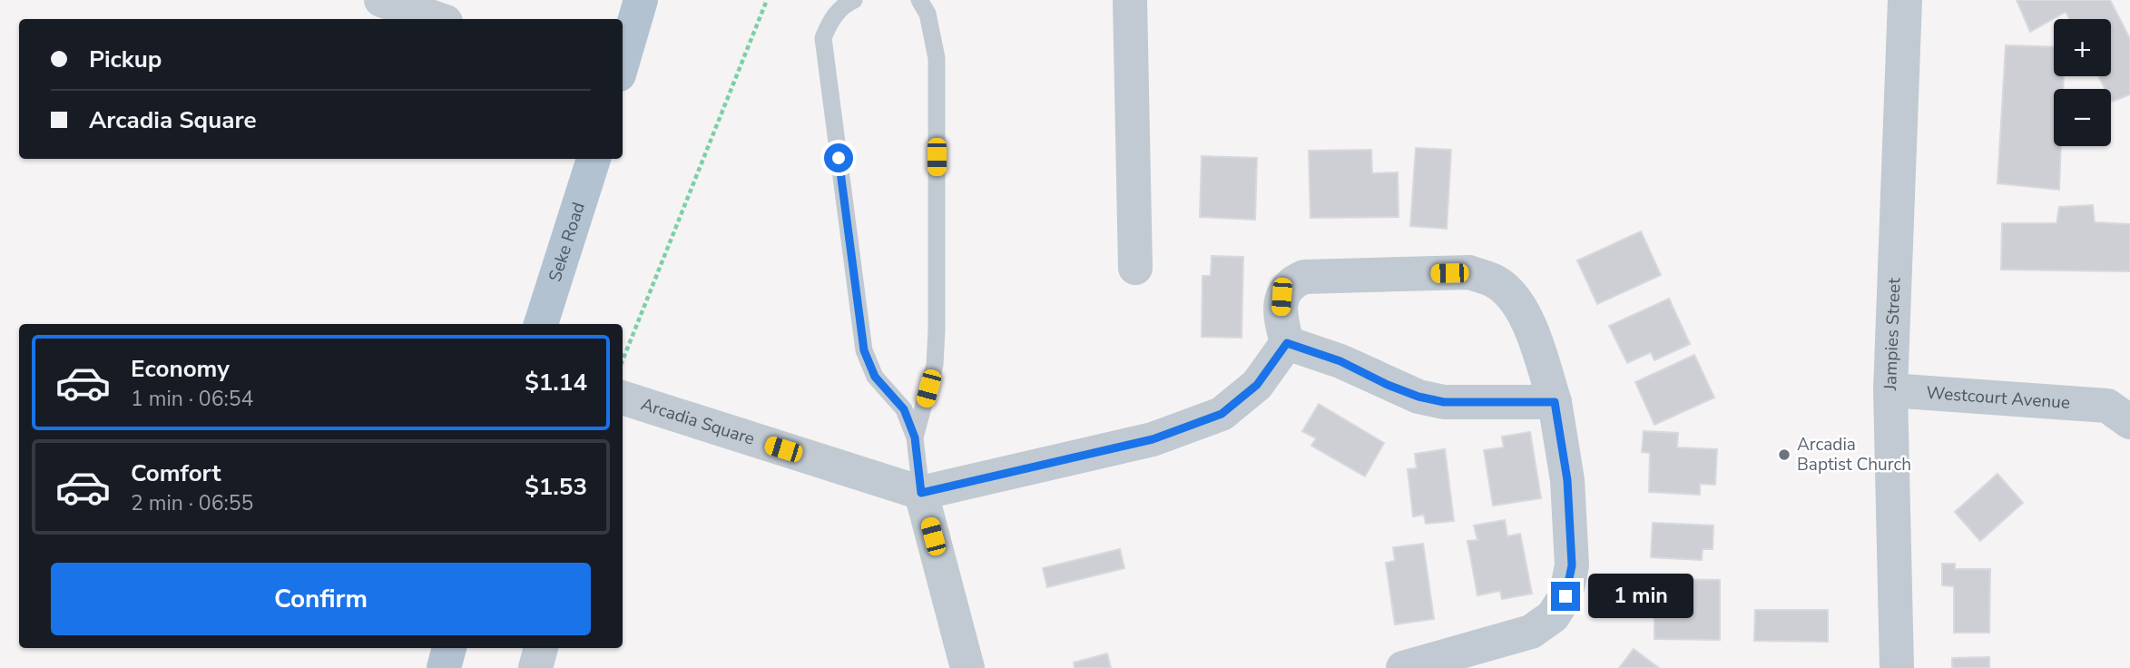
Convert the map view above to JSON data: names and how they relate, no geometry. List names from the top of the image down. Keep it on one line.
{"streets":{"main road":["Seke Road"],"street":["Jampies Street","Westcourt Avenue","Arcadia Square"]},"crossings":[["Jampies Street","Westcourt Avenue"]],"places":["Arcadia Baptist Church"],"page":{"map_buttons":["+","−"],"banner":["Pickup","Arcadia Square"],"list":[{"name":"Economy","note":"1 min · 06:54","value":"$1.14"},{"name":"Comfort","note":"2 min · 06:55","value":"$1.53"}],"buttons":"Confirm","bubble":"1 min"}}
